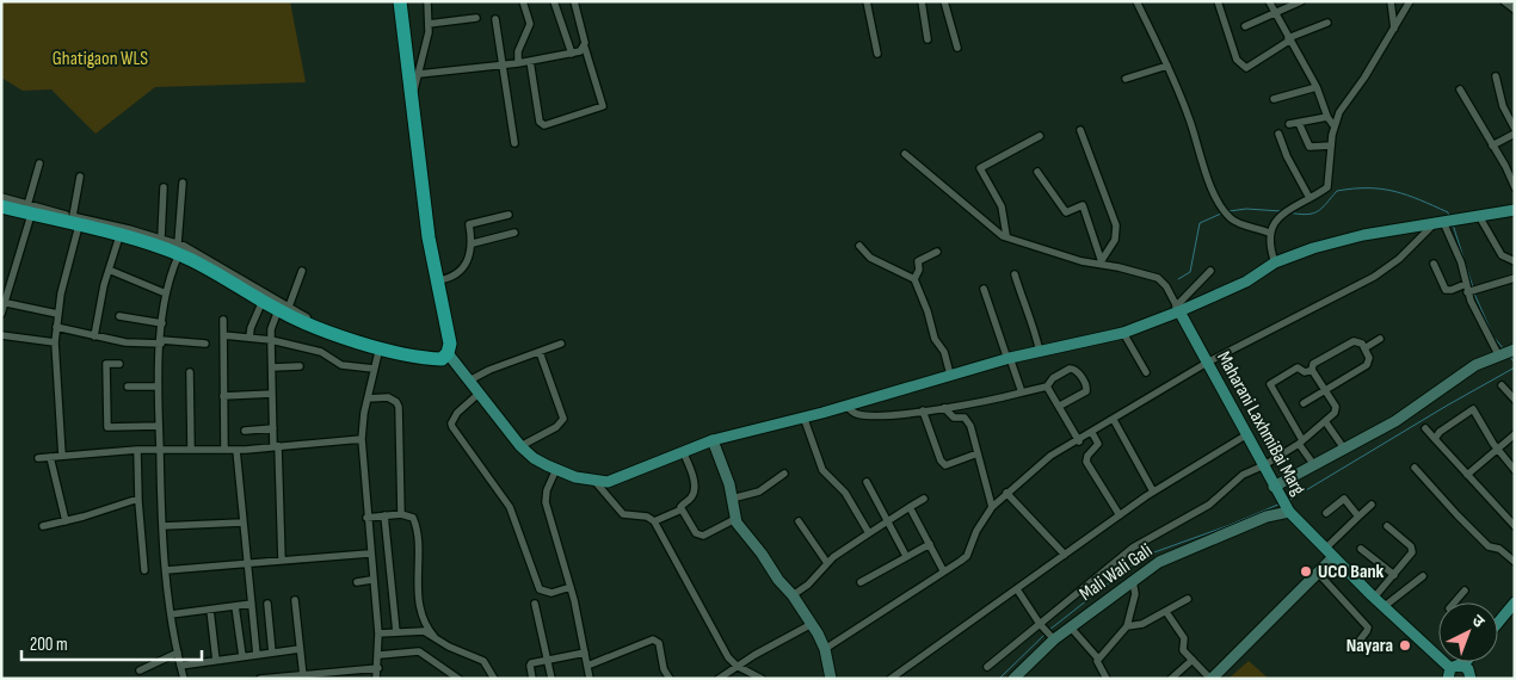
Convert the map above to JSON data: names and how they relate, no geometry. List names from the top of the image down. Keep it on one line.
{"streets":{"main road":["Maharani LaxhmiBai Marg"],"street":["Mali Wali Gali"]},"crossings":[["Maharani LaxhmiBai Marg","Mali Wali Gali"]],"parks":["Ghatigaon WLS"],"places":["UCO Bank","Nayara"],"scale_bar":"200 m","north":"top right"}
